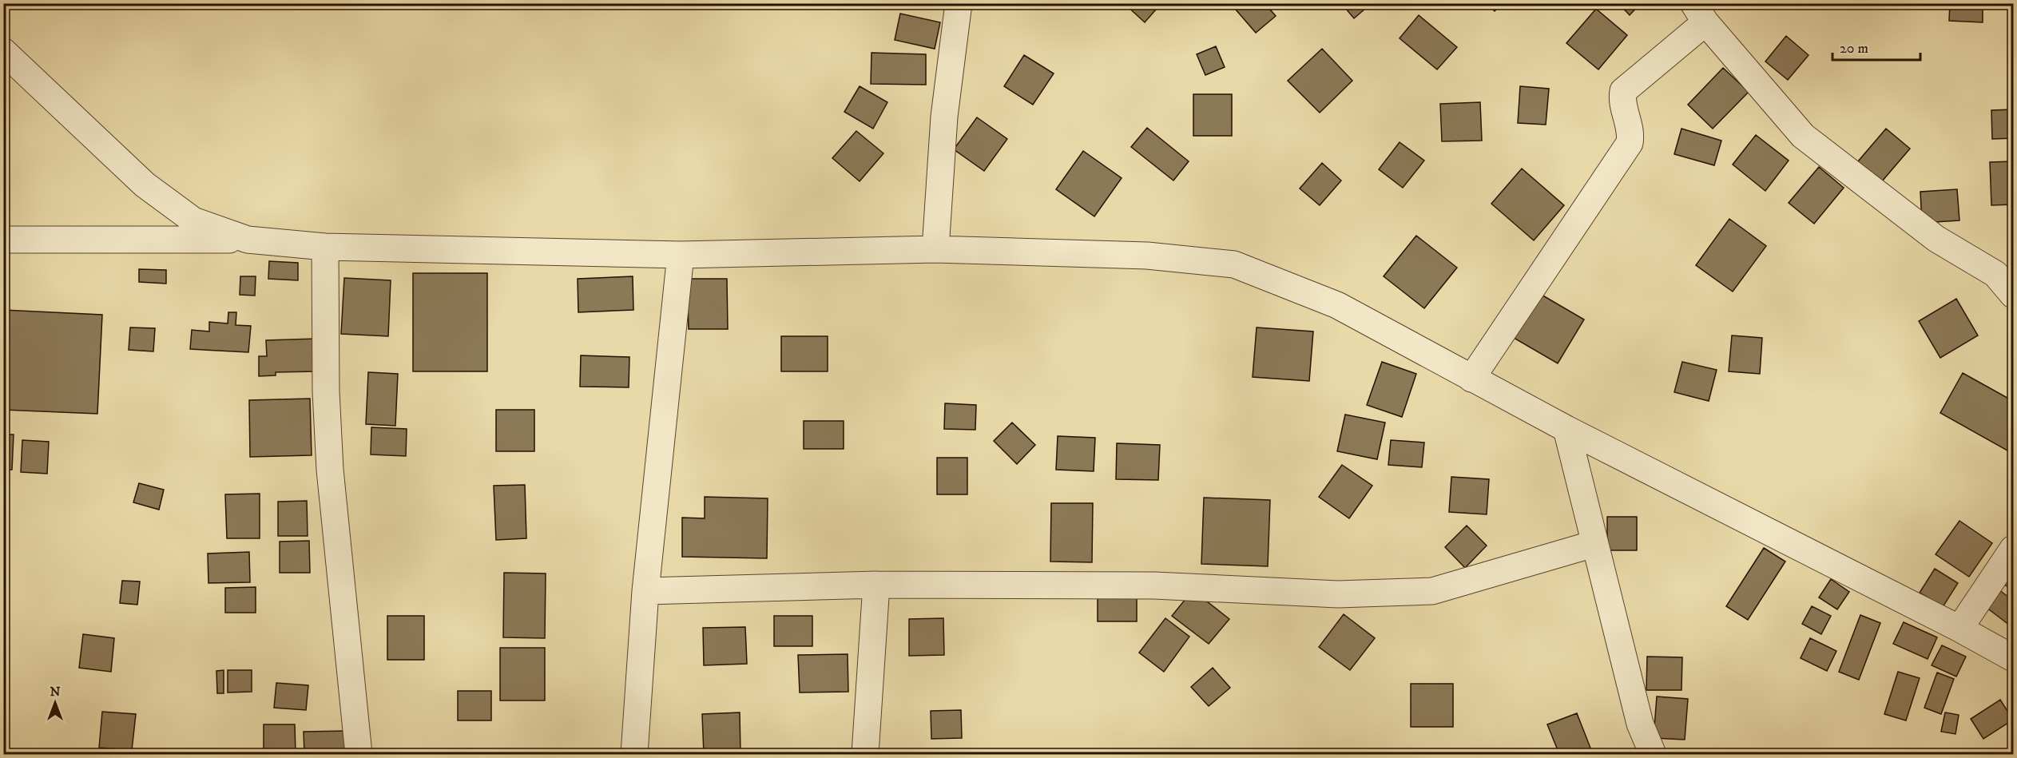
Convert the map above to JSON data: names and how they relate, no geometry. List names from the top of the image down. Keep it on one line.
{"scale_bar":"20 m","north":"top"}
